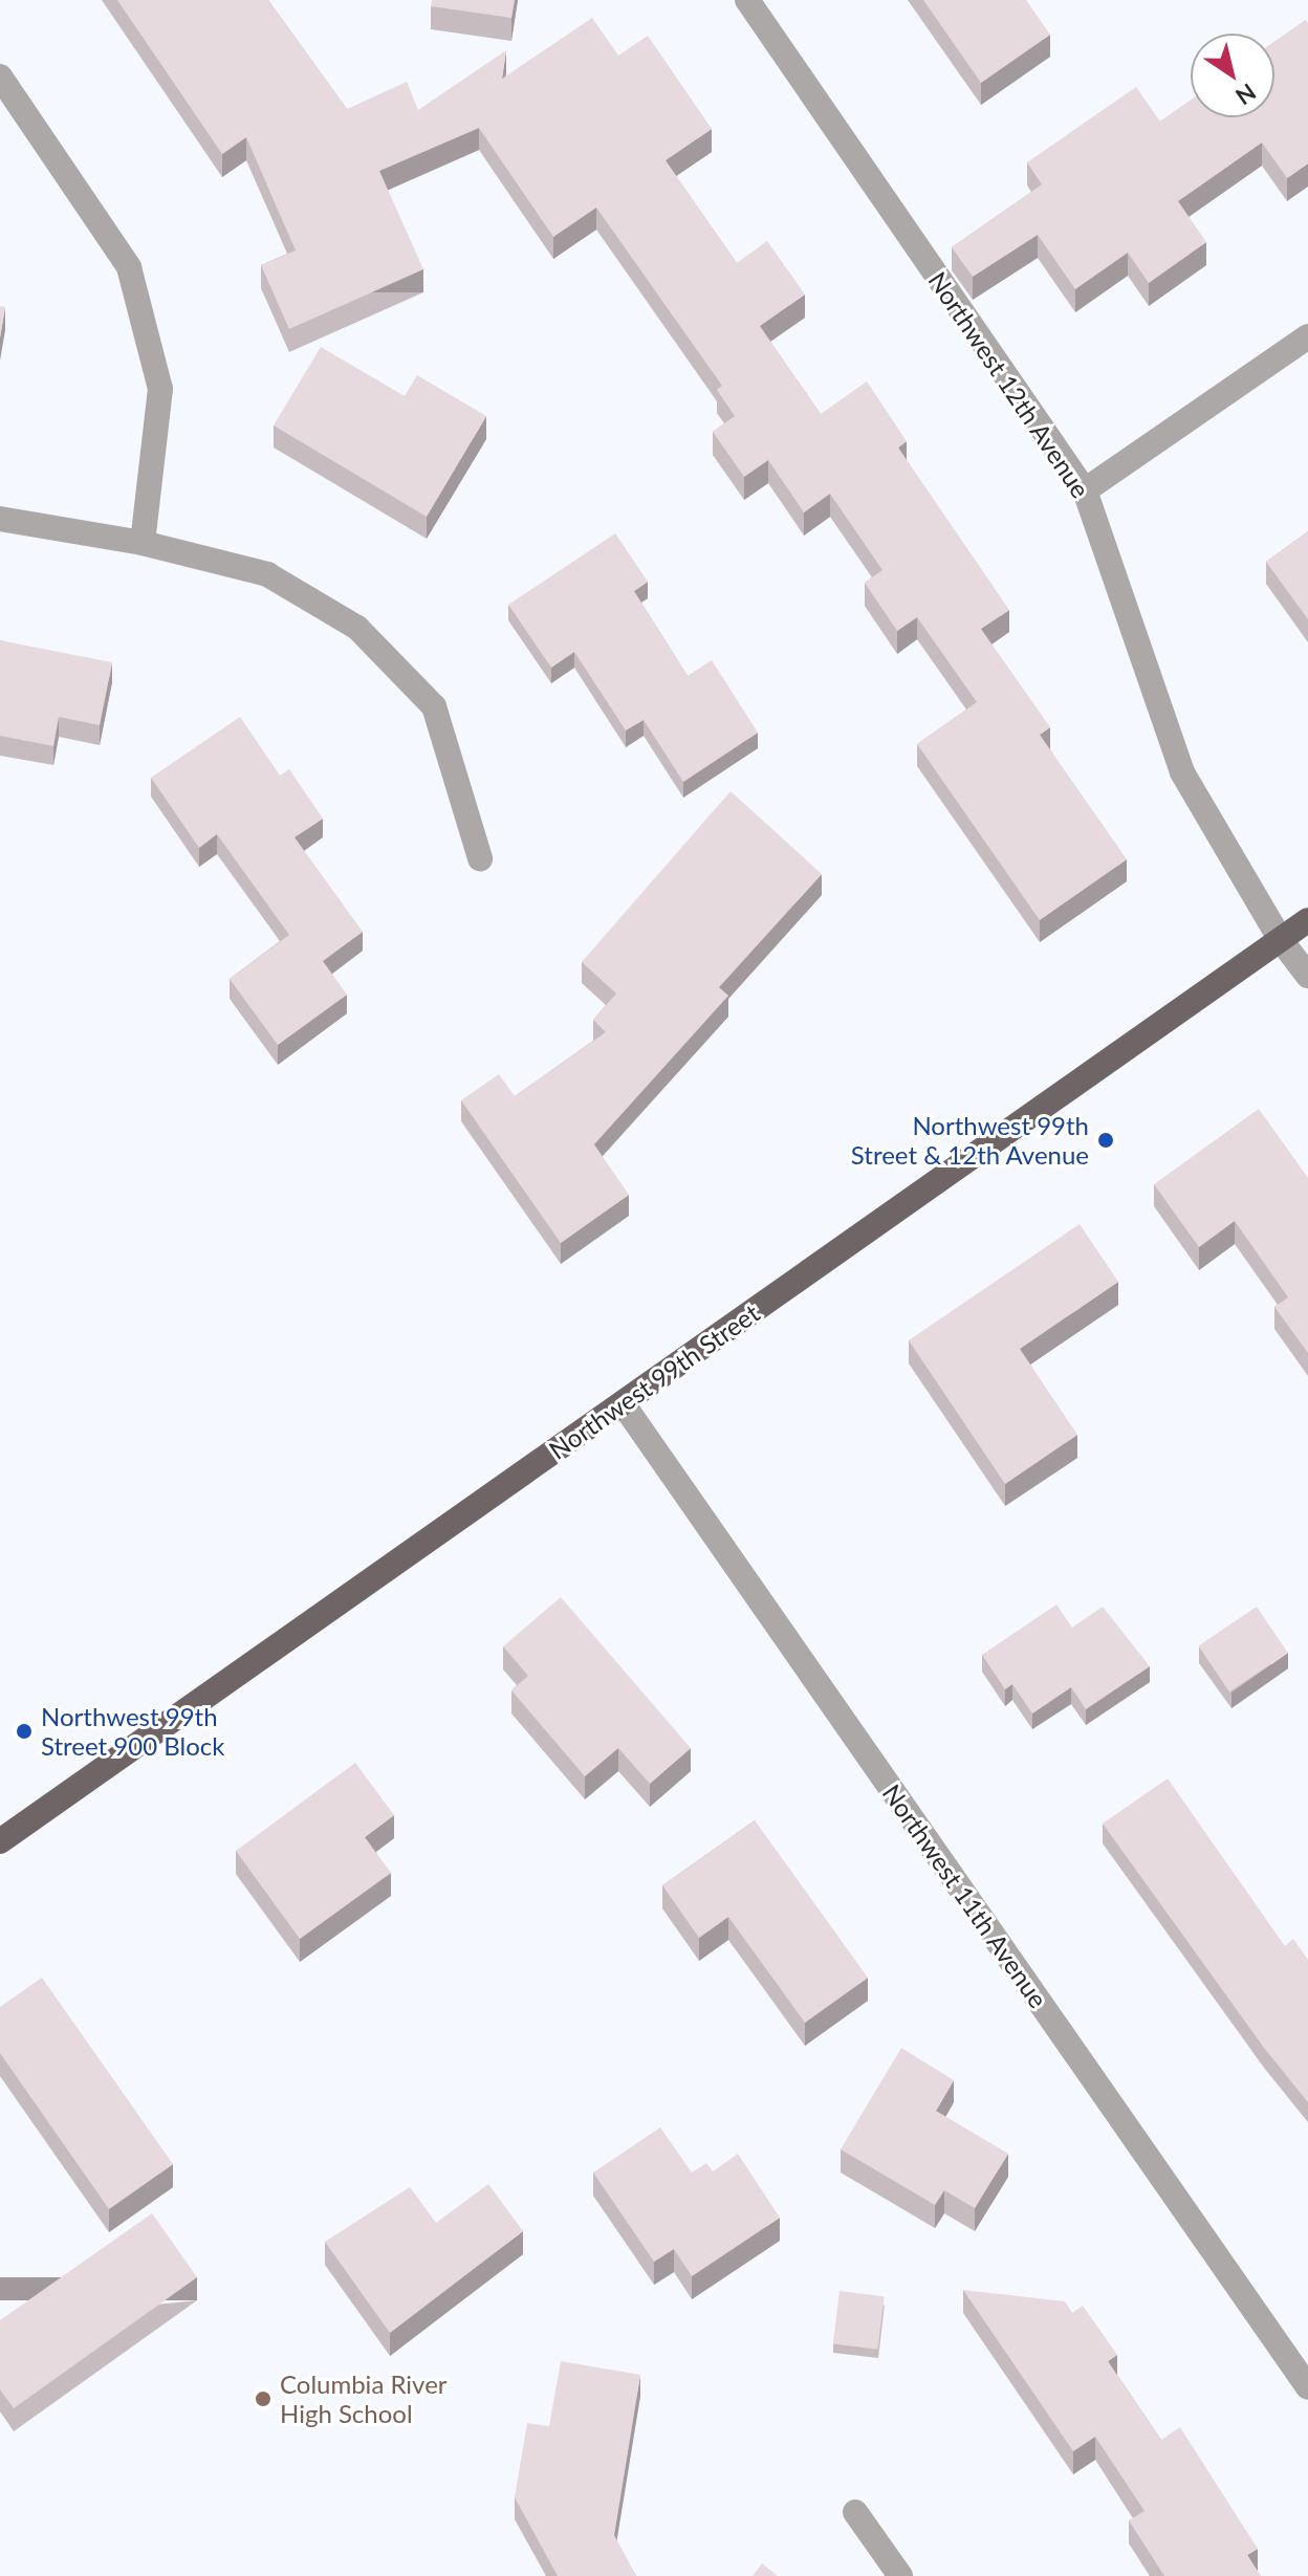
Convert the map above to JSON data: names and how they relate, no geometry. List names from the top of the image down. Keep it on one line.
{"streets":{"main road":["Northwest 99th Street"],"street":["Northwest 12th Avenue","Northwest 11th Avenue"]},"crossings":[["Northwest 12th Avenue","Northwest 99th Street"],["Northwest 99th Street","Northwest 11th Avenue"]],"places":["Northwest 99th Street & 12th Avenue","Northwest 99th Street 900 Block","Columbia River High School"],"north":"bottom right"}
